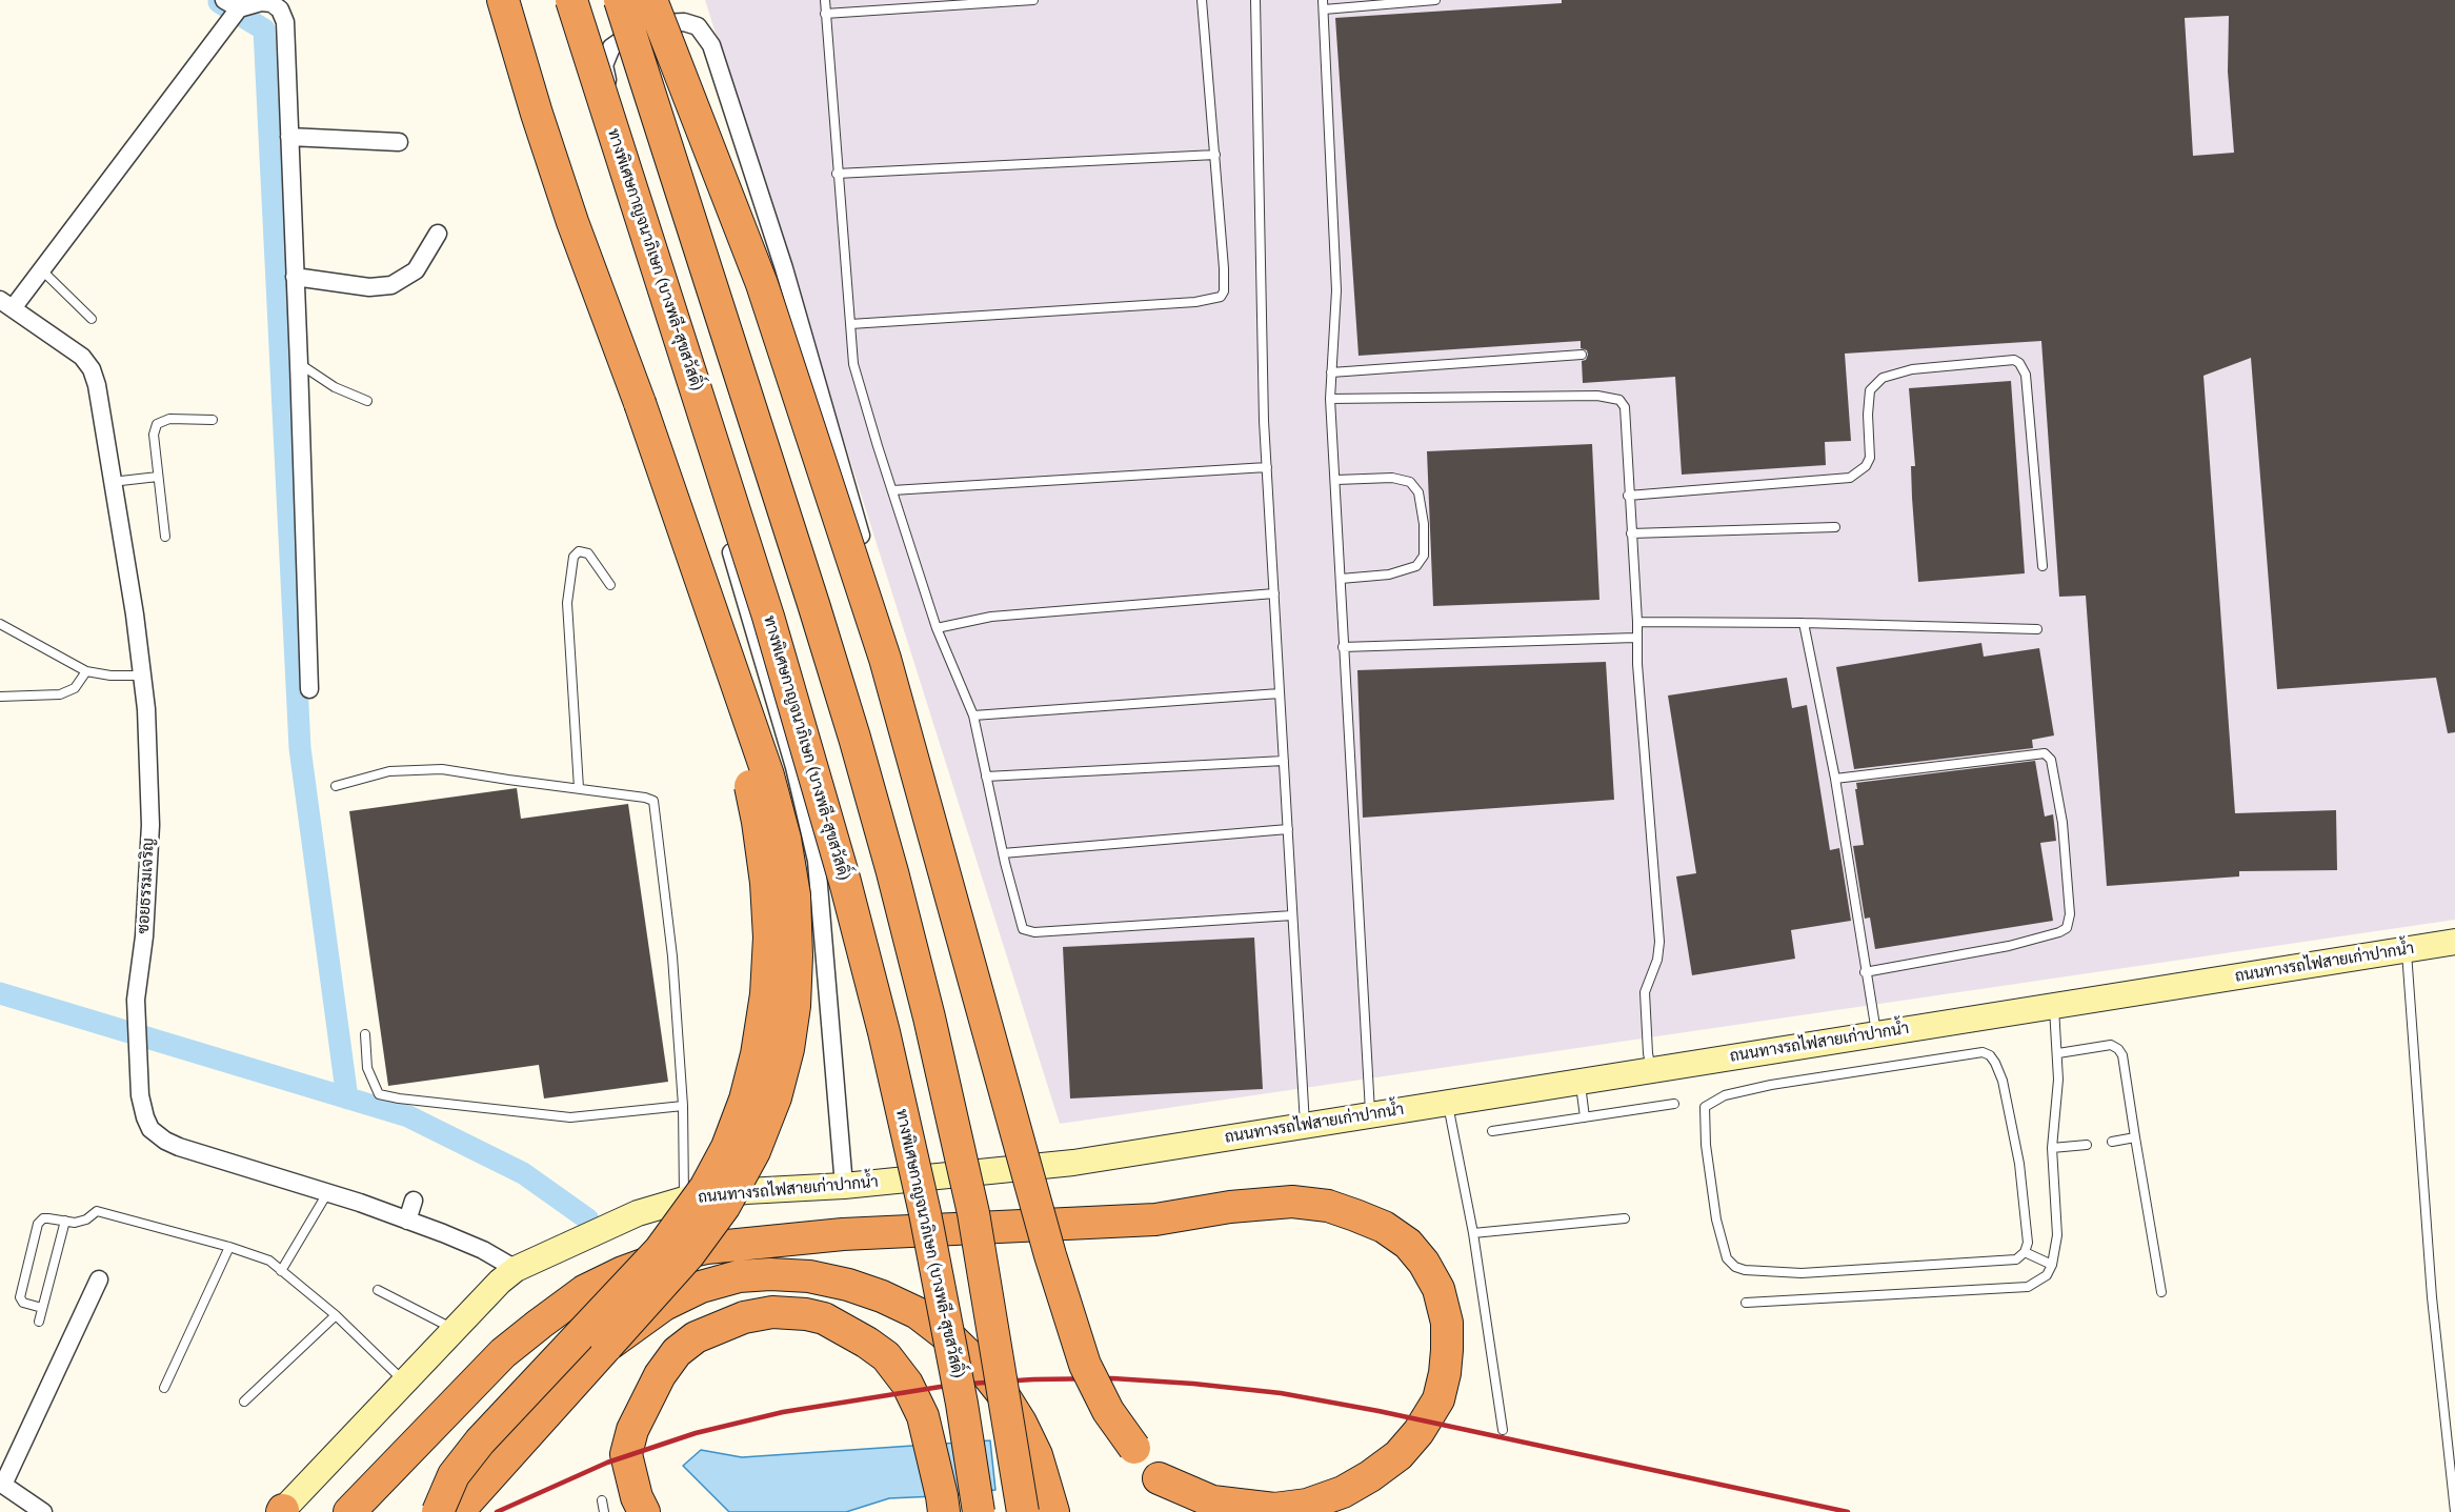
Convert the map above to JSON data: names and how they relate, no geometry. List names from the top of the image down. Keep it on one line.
{"streets":{"highway":["ทางพิเศษกาญจนาภิเษก (บางพลี-สุขสวัสดิ์)"],"main road":["ถนนทางรถไฟสายเก่าปากน้ำ"],"street":["ซอยธรรมเจริญ"]},"crossings":[["ซอยธรรมเจริญ","ถนนทางรถไฟสายเก่าปากน้ำ"]]}
